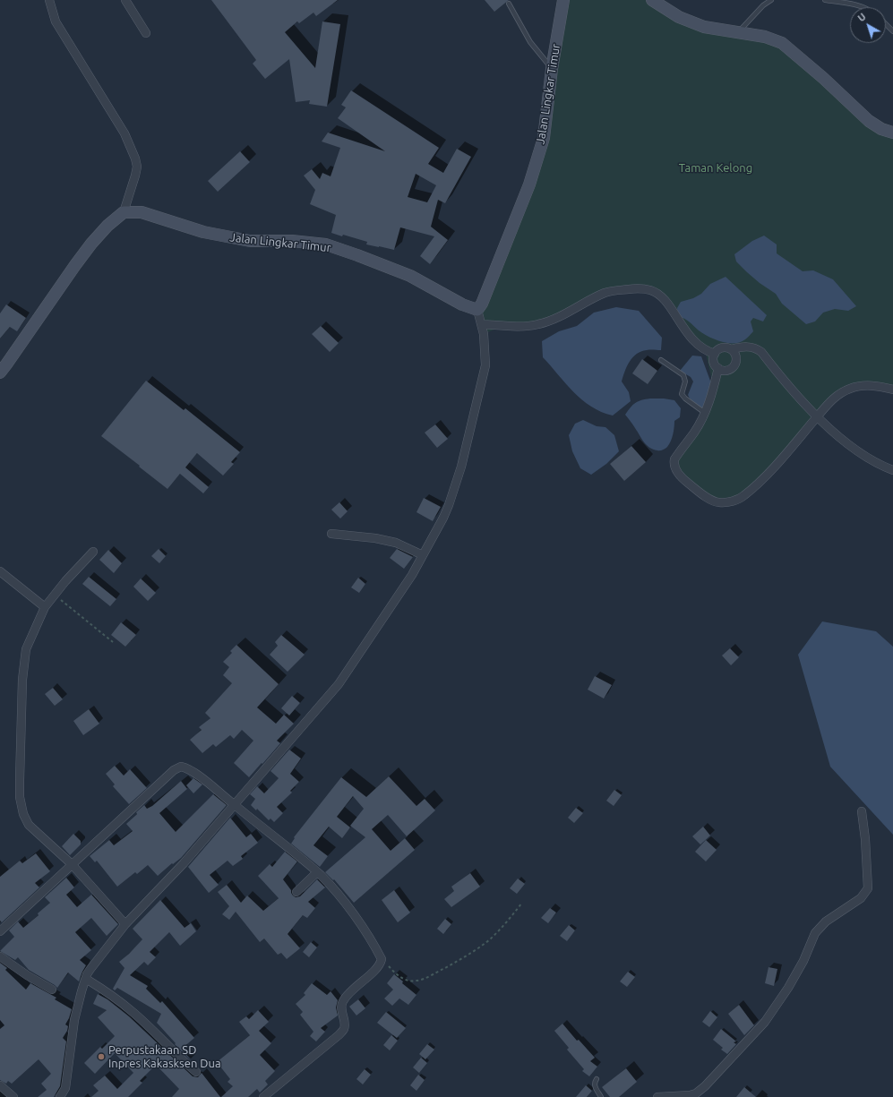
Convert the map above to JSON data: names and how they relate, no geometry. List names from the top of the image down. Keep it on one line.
{"streets":{"main road":["Jalan Lingkar Timur"]},"parks":["Taman Kelong"],"places":["Perpustakaan SD Inpres Kakasksen Dua"],"north":"top left"}
